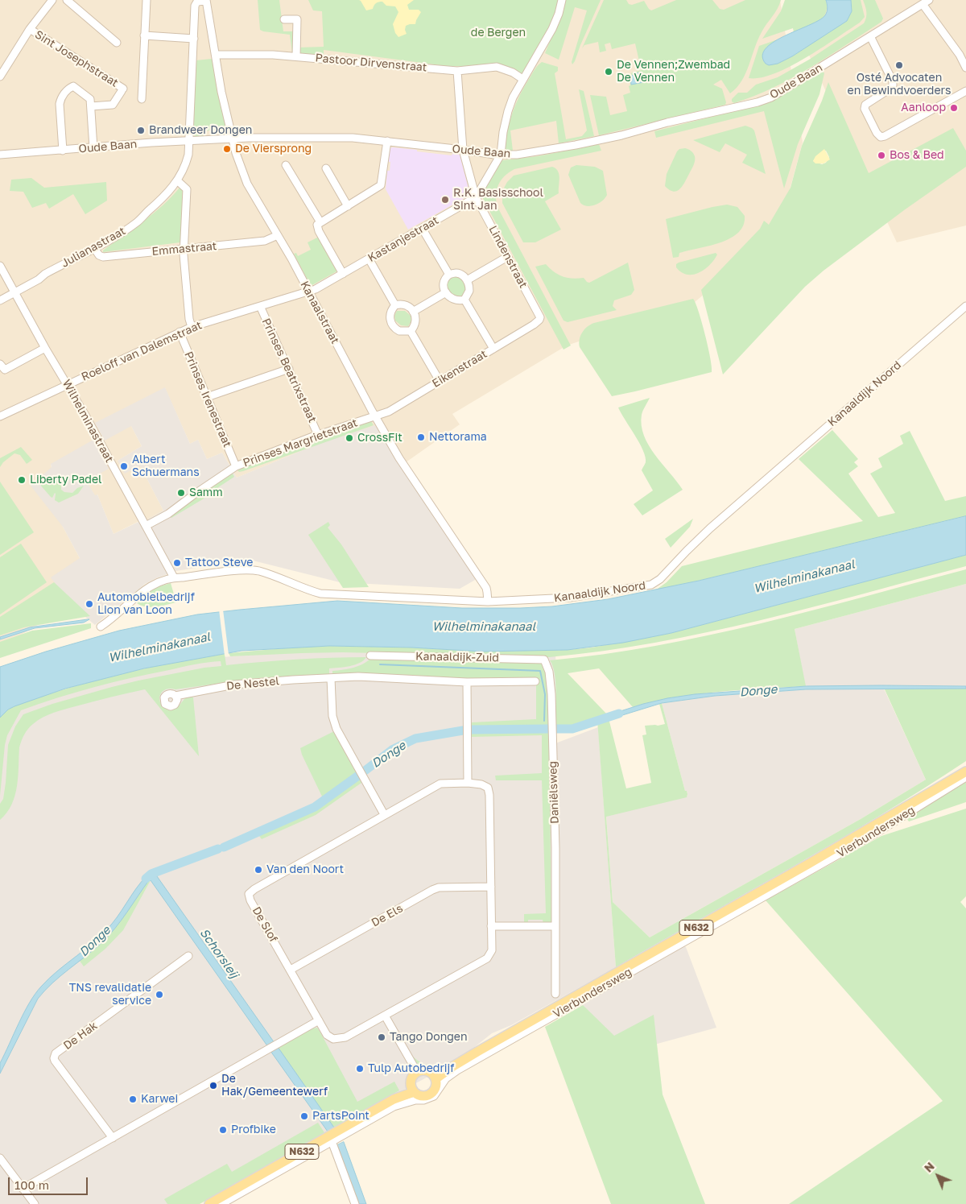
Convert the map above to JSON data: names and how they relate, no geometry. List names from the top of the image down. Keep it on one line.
{"streets":{"main road":["Vierbundersweg","N632"],"street":["Sint Josephstraat","Pastoor Dirvenstraat","Oude Baan","Kastanjestraat","Julianastraat","Emmastraat","Lindenstraat","Kanaalstraat","Roeloff van Dalemstraat","Eikenstraat","Prinses Beatrixstraat","Kanaaldijk Noord","Prinses Irenestraat","Wilhelminastraat","Prinses Margrietstraat","Kanaaldijk-Zuid","De Nestel","Daniëlsweg","De Els","De Slof","De Hak"]},"crossings":[["Pastoor Dirvenstraat","Lindenstraat"],["Pastoor Dirvenstraat","Kanaalstraat"],["Oude Baan","Julianastraat"],["Oude Baan","Lindenstraat"],["Oude Baan","Kanaalstraat"],["Kastanjestraat","Lindenstraat"],["Kastanjestraat","Kanaalstraat"],["Kastanjestraat","Roeloff van Dalemstraat"],["Julianastraat","Emmastraat"],["Julianastraat","Wilhelminastraat"],["Emmastraat","Kanaalstraat"],["Lindenstraat","Eikenstraat"],["Kanaalstraat","Roeloff van Dalemstraat"],["Kanaalstraat","Eikenstraat"],["Kanaalstraat","Kanaaldijk Noord"],["Kanaalstraat","Prinses Margrietstraat"],["Roeloff van Dalemstraat","Prinses Beatrixstraat"],["Roeloff van Dalemstraat","Prinses Irenestraat"],["Roeloff van Dalemstraat","Wilhelminastraat"],["Eikenstraat","Prinses Margrietstraat"],["Prinses Beatrixstraat","Prinses Margrietstraat"],["Kanaaldijk Noord","Wilhelminastraat"],["Prinses Irenestraat","Prinses Margrietstraat"],["Wilhelminastraat","Prinses Margrietstraat"],["Kanaaldijk-Zuid","Daniëlsweg"],["Vierbundersweg","N632"],["De Els","De Slof"]],"water":["Wilhelminakanaal","Donge","Schorsleij"],"parks":["de Bergen"],"places":["Osté Advocaten en Bewindvoerders","De Vennen;Zwembad De Vennen","Aanloop","Brandweer Dongen","De Viersprong","Bos & Bed","R.K. Basisschool Sint Jan","Nettorama","CrossFit","Albert Schuermans","Liberty Padel","Samm","Tattoo Steve","Automobielbedrijf Lion van Loon","Van den Noort","TNS revalidatie service","Tango Dongen","Tulp Autobedrijf","De Hak/Gemeentewerf","Karwei","PartsPoint","Profbike"],"scale_bar":"100 m","north":"top left"}
